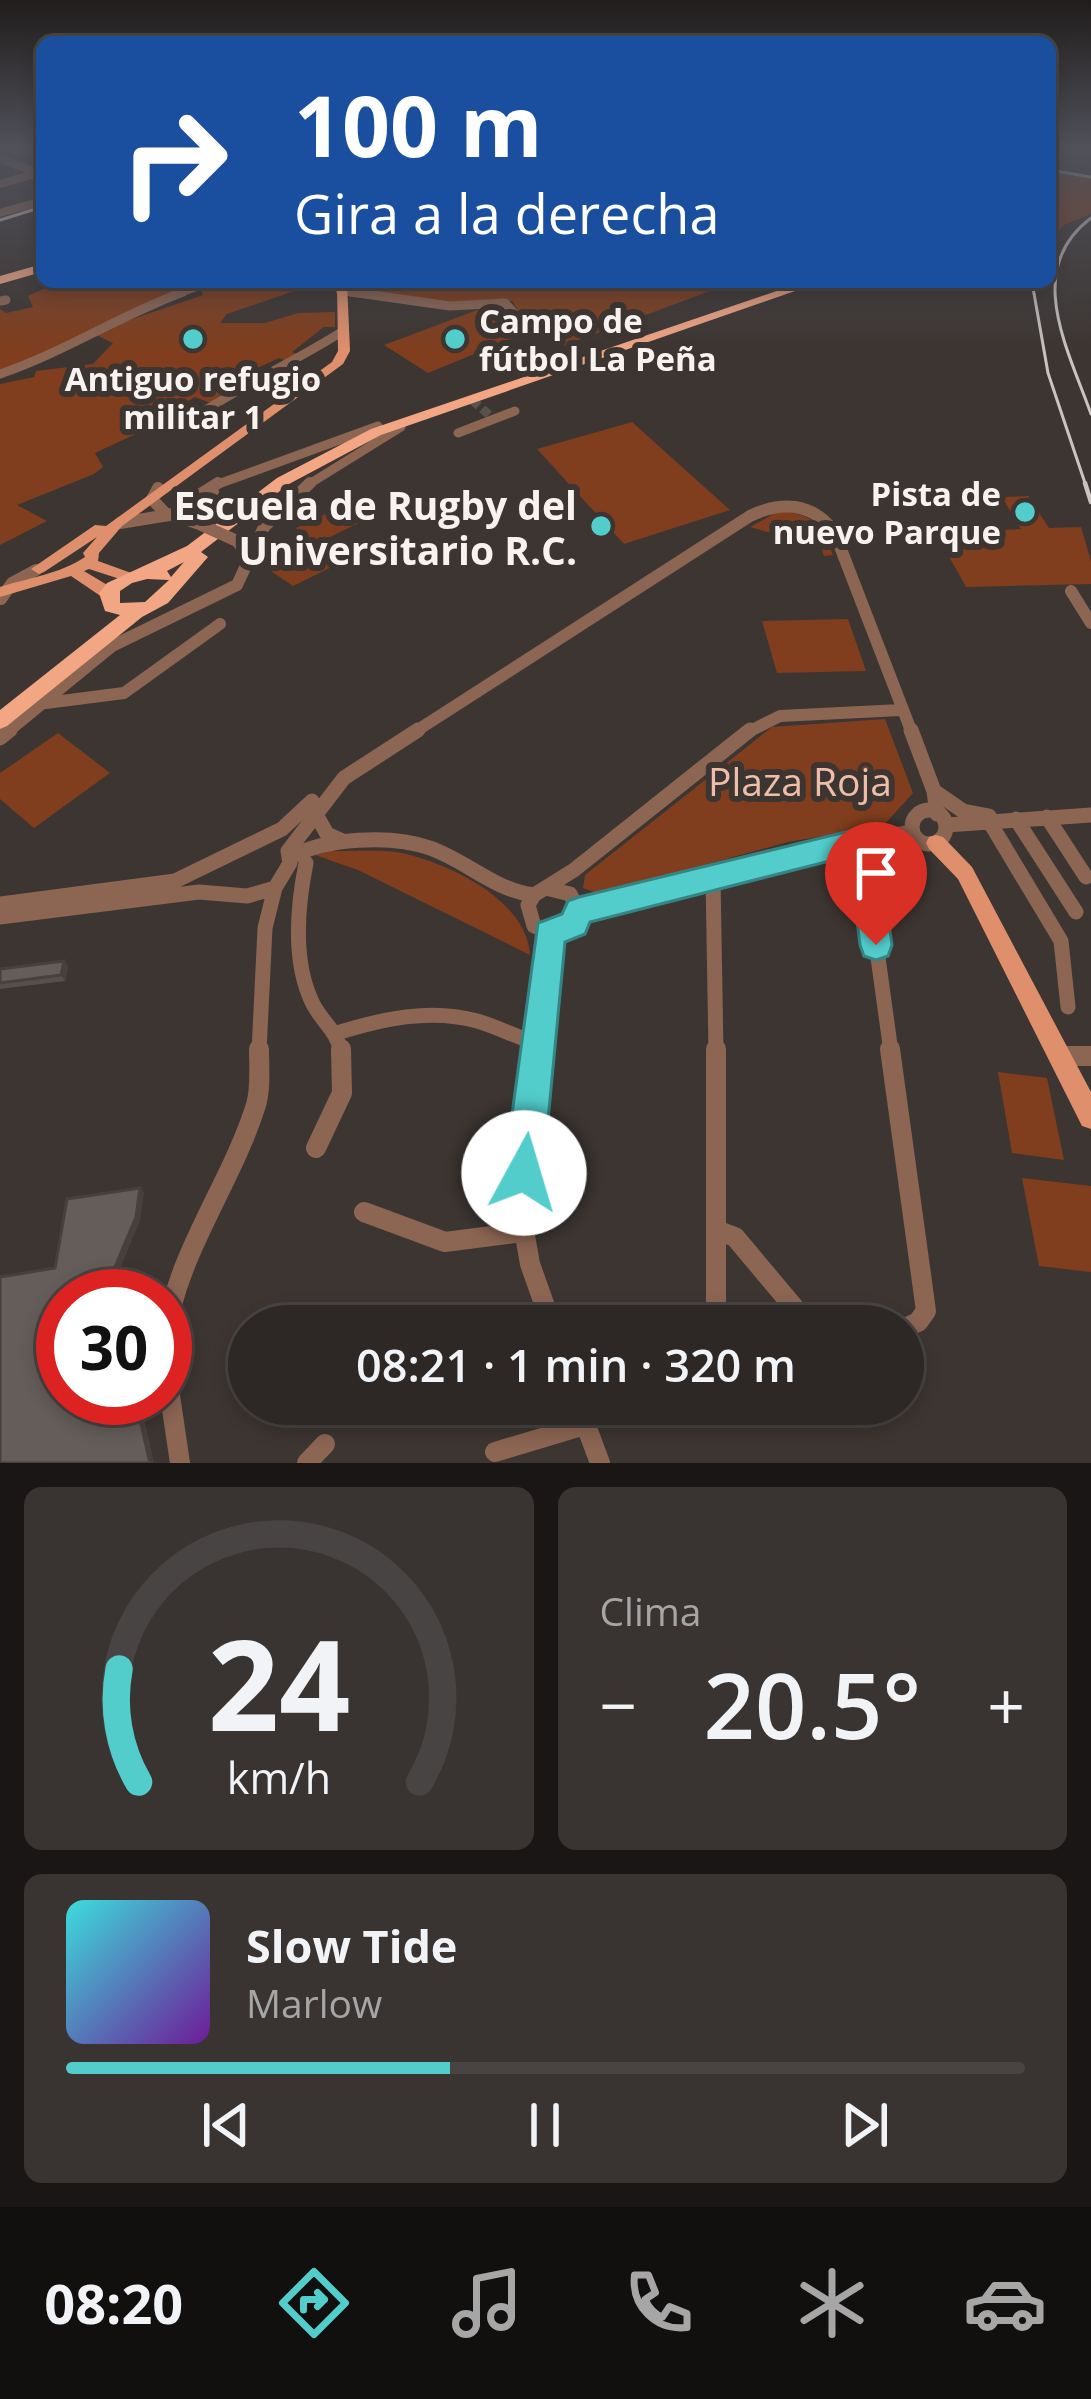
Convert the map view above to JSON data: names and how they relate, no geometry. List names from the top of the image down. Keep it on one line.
{"parks":["Plaza Roja"],"places":["Antiguo refugio militar 1","Campo de fútbol La Peña","Pista de nuevo Parque","Escuela de Rugby del Universitario R.C."],"page":{"turn":["100 m","Gira a la derecha"],"limit":"30","trip":"08:21 · 1 min · 320 m","tile":"Clima","heat":["−","20.5°","+"],"song":["Slow Tide","Marlow"],"tabs":"08:20","gauge":["24","km/h"]}}
